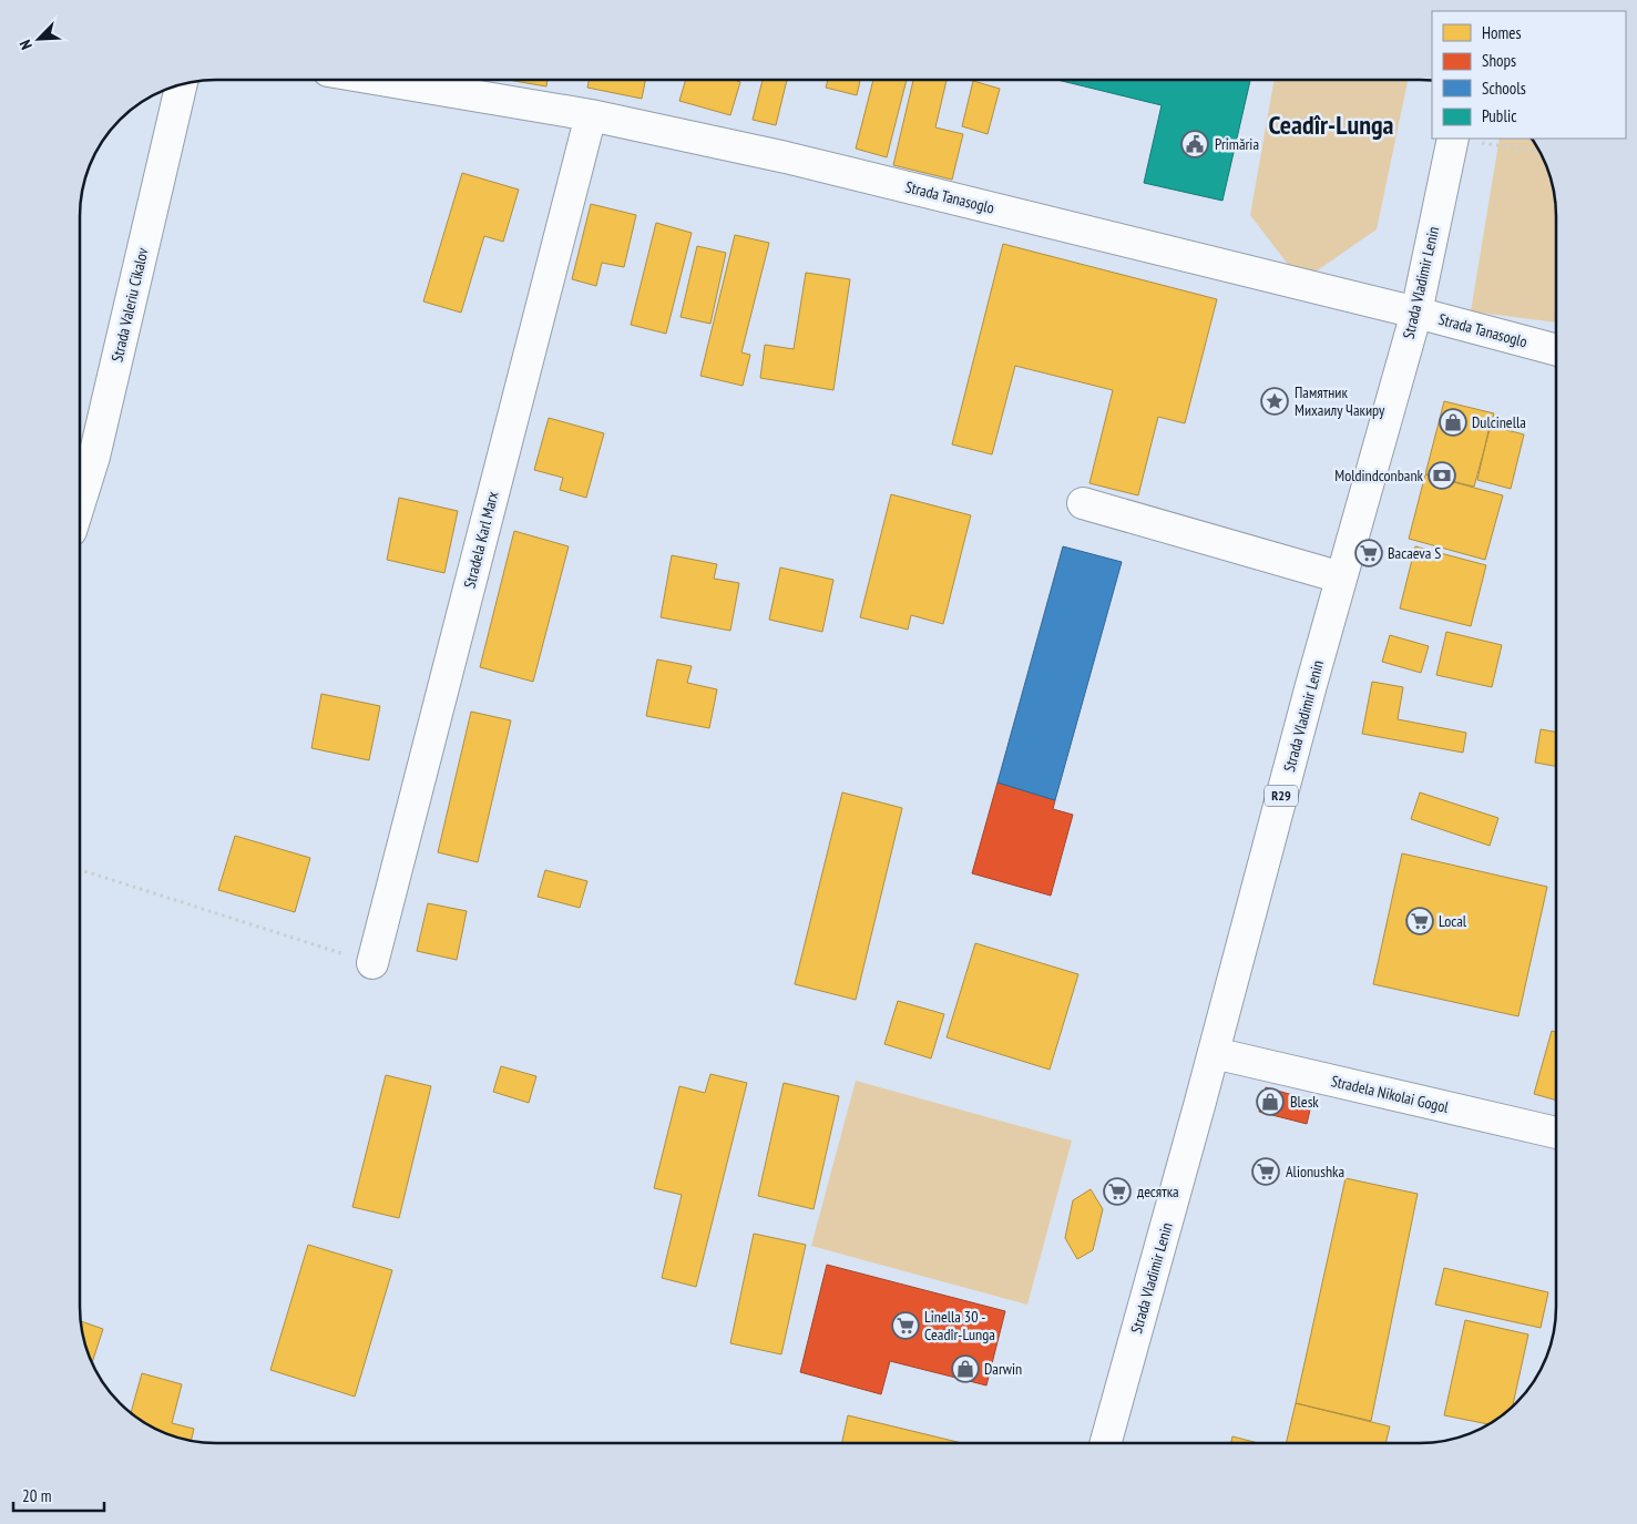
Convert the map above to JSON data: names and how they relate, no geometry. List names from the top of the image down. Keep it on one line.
{"streets":{"street":["Strada Tanasoglo","Strada Vladimir Lenin","Strada Valeriu Cikalov","Stradela Karl Marx","R29","Stradela Nikolai Gogol"]},"crossings":[["Strada Tanasoglo","Strada Vladimir Lenin"],["Strada Tanasoglo","Stradela Karl Marx"],["Strada Vladimir Lenin","Stradela Nikolai Gogol"]],"districts":["Ceadîr-Lunga"],"places":{"public building":["Primăria"],"place":["Памятник Михаилу Чакиру"],"shop":["Dulcinella","Blesk","Darwin"],"bank":["Moldindconbank"],"supermarket":["Bacaeva S","Local","Alionushka","десятка","Linella 30 - Ceadîr-Lunga"]},"legend":["Homes","Shops","Schools","Public"],"scale_bar":"20 m","north":"bottom left"}
